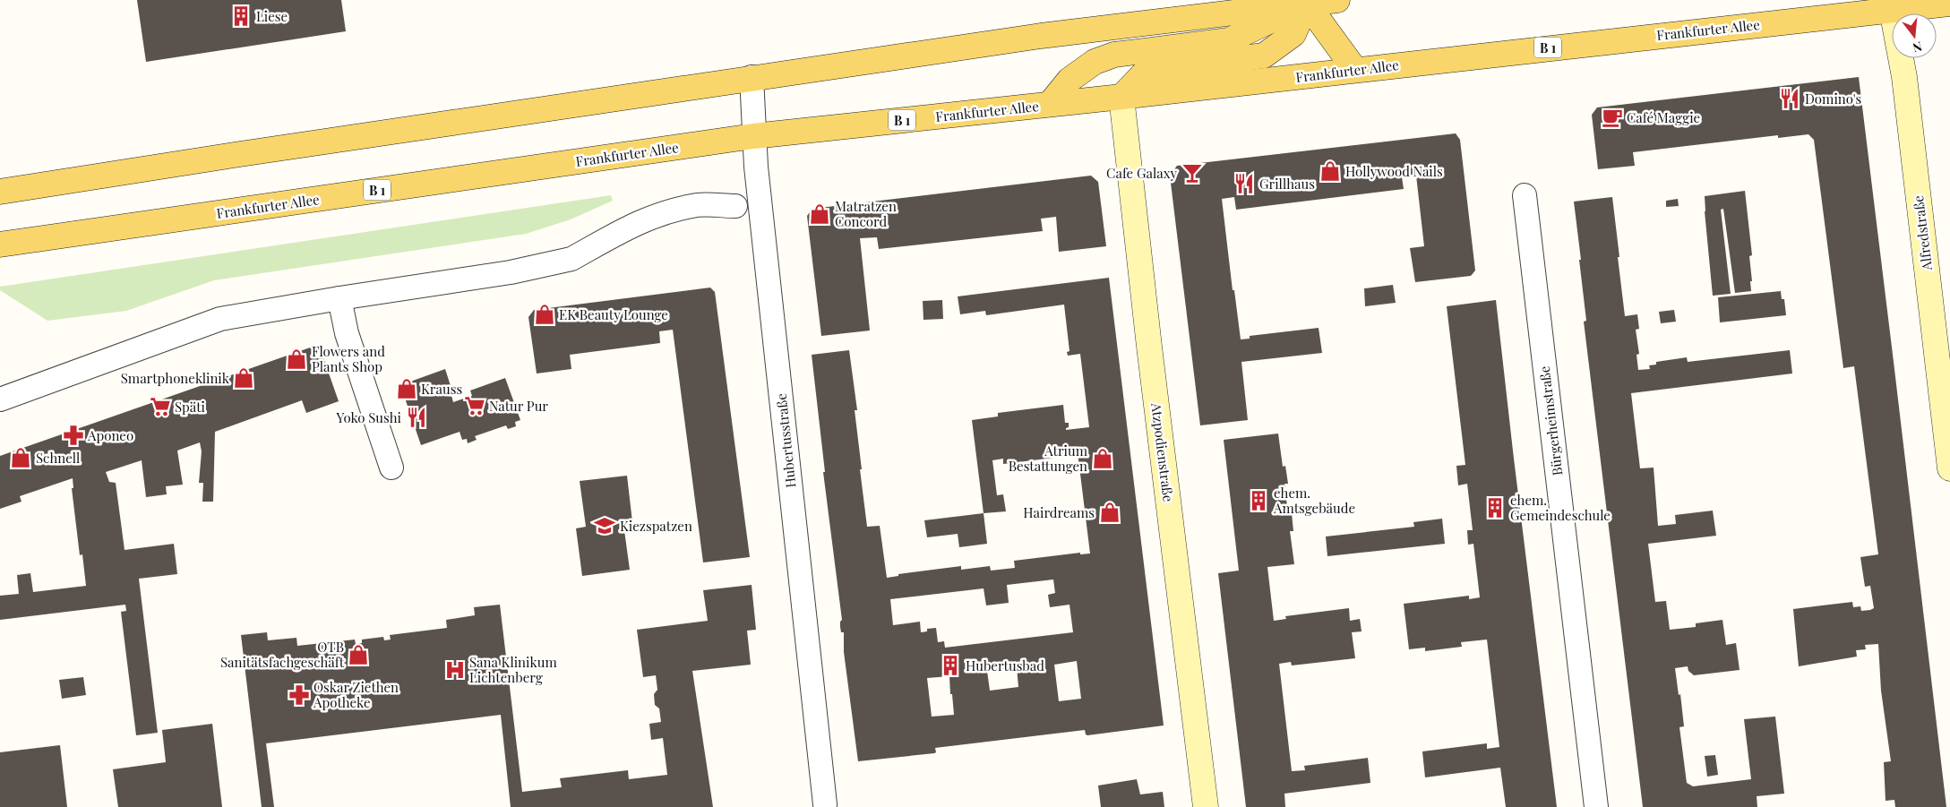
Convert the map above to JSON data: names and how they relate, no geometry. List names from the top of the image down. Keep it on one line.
{"streets":{"main road":["Frankfurter Allee","B 1"],"street":["Alfredstraße","Bürgerheimstraße","Hubertusstraße","Atzpodienstraße"]},"crossings":[["Frankfurter Allee","Alfredstraße"],["Frankfurter Allee","Hubertusstraße"],["Frankfurter Allee","Atzpodienstraße"]],"places":{"building":["Liese","ehem. Amtsgebäude","ehem. Gemeindeschule","Hubertusbad"],"restaurant":["Domino's","Grillhaus","Yoko Sushi"],"cafe":["Café Maggie"],"shop":["Hollywood Nails","Matratzen Concord","EK Beauty Lounge","Flowers and Plants Shop","Smartphoneklinik","Krauss","Schnell","Atrium Bestattungen","Hairdreams","OTB Sanitätsfachgeschäft"],"bar":["Cafe Galaxy"],"supermarket":["Natur Pur","Späti"],"pharmacy":["Aponeo","Oskar Ziethen Apotheke"],"school or university":["Kiezspatzen"],"hospital":["Sana Klinikum Lichtenberg"]},"north":"bottom"}
